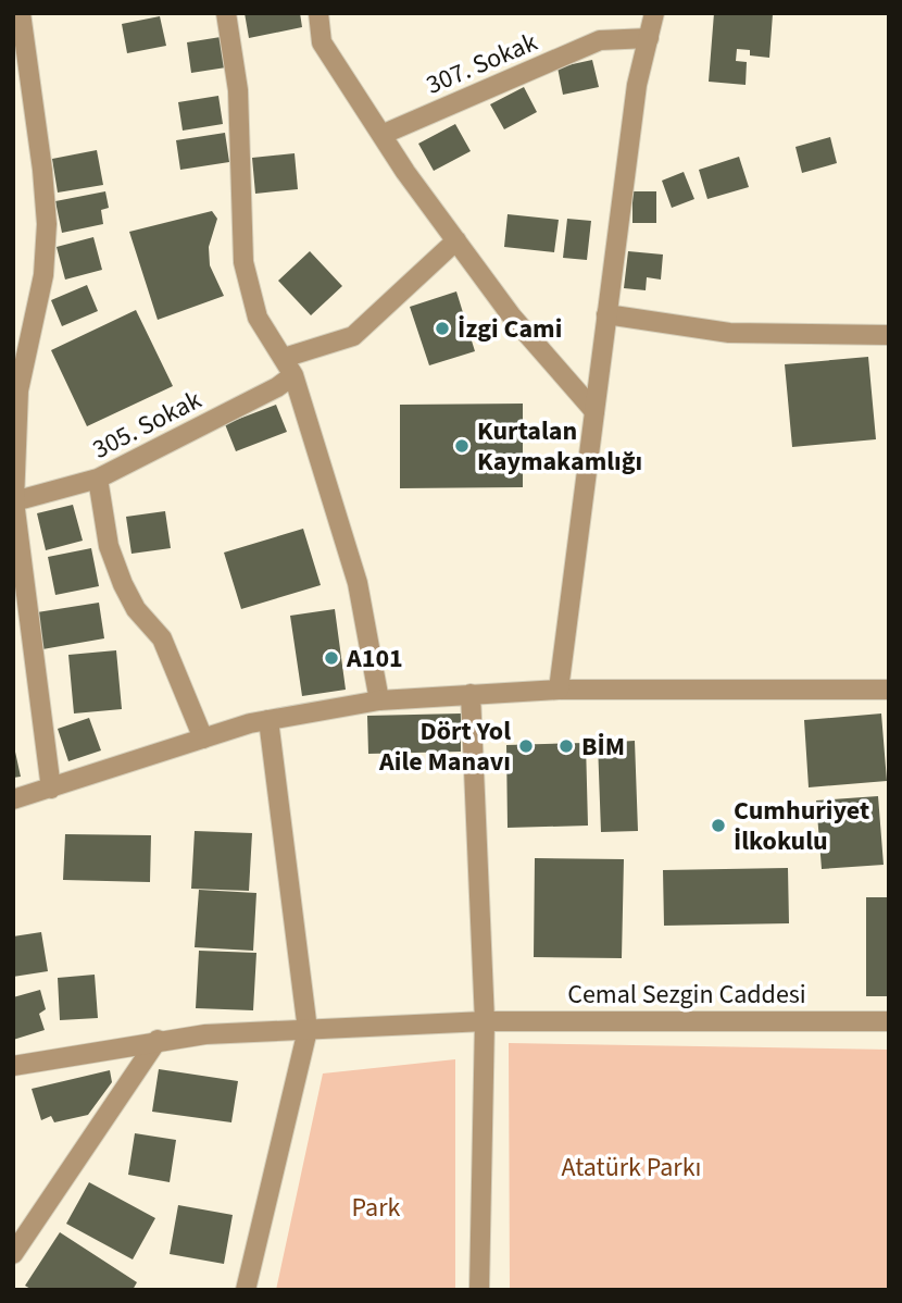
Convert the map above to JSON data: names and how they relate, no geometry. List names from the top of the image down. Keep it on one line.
{"streets":{"street":["307. Sokak","305. Sokak","Cemal Sezgin Caddesi"]},"parks":["Atatürk Parkı","Park"],"places":["İzgi Cami","Kurtalan Kaymakamlığı","A101","Dört Yol Aile Manavı","BİM","Cumhuriyet İlkokulu"]}
